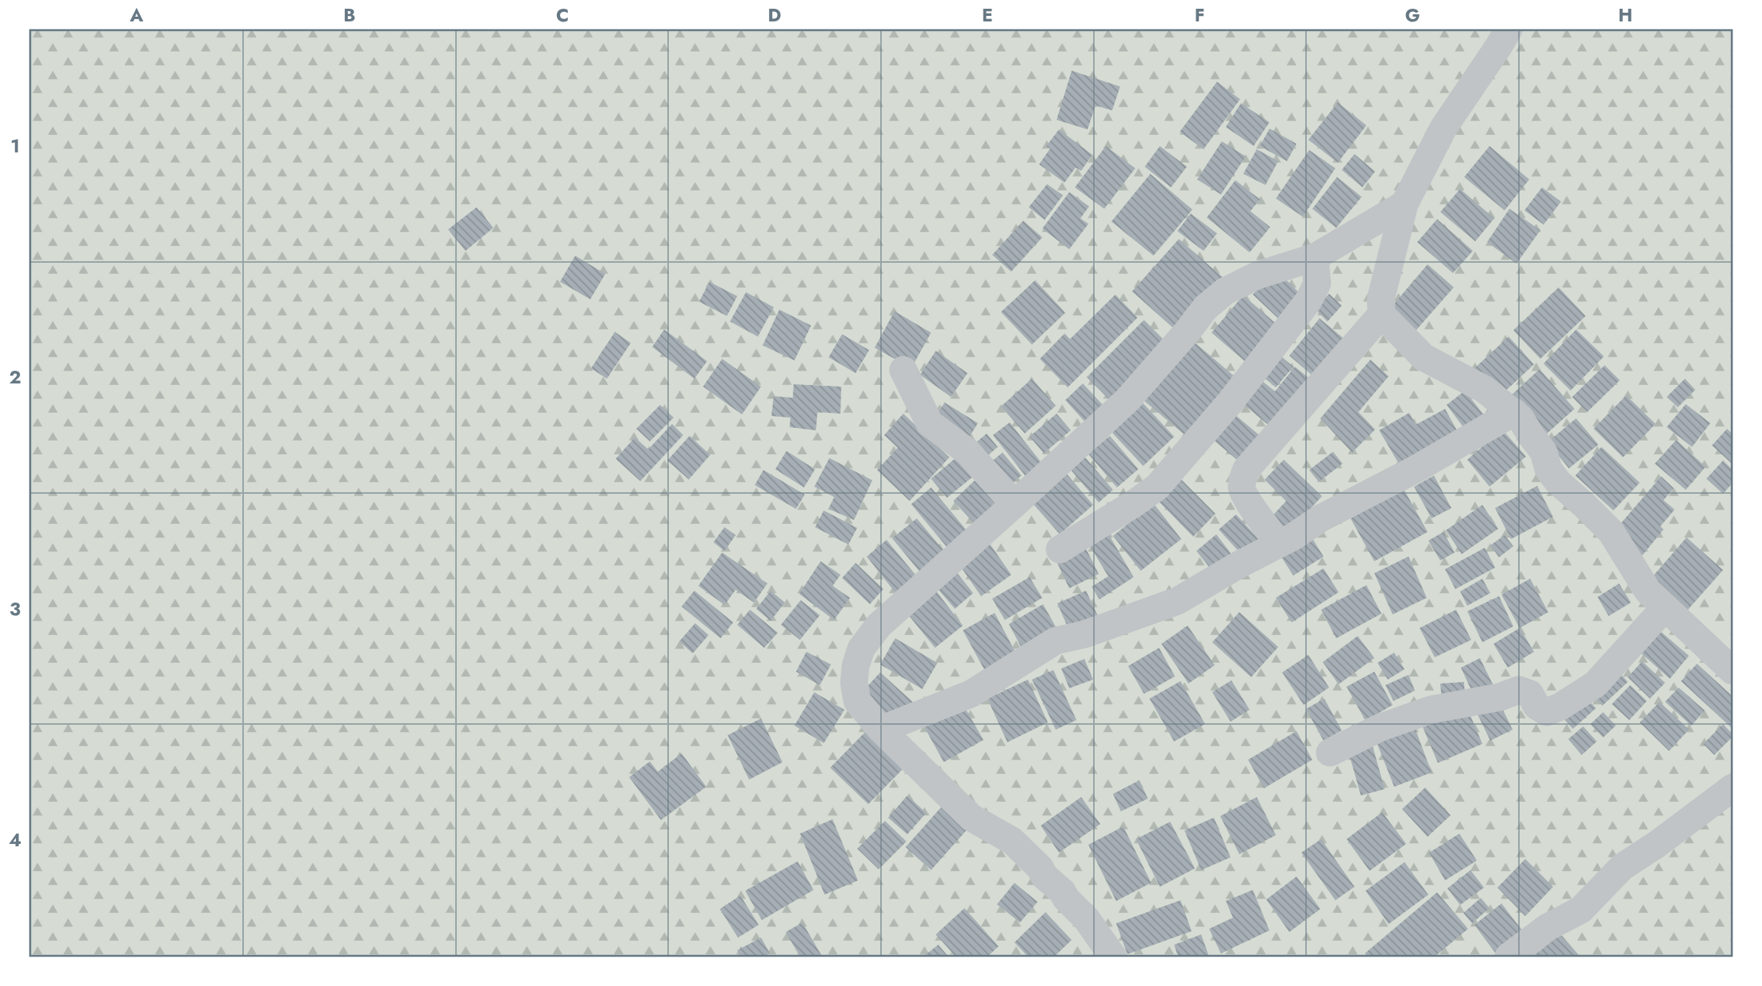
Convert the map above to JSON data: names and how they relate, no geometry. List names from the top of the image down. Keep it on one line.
{"grid":{"columns":["A","B","C","D","E","F","G","H"],"rows":["1","2","3","4"]}}
